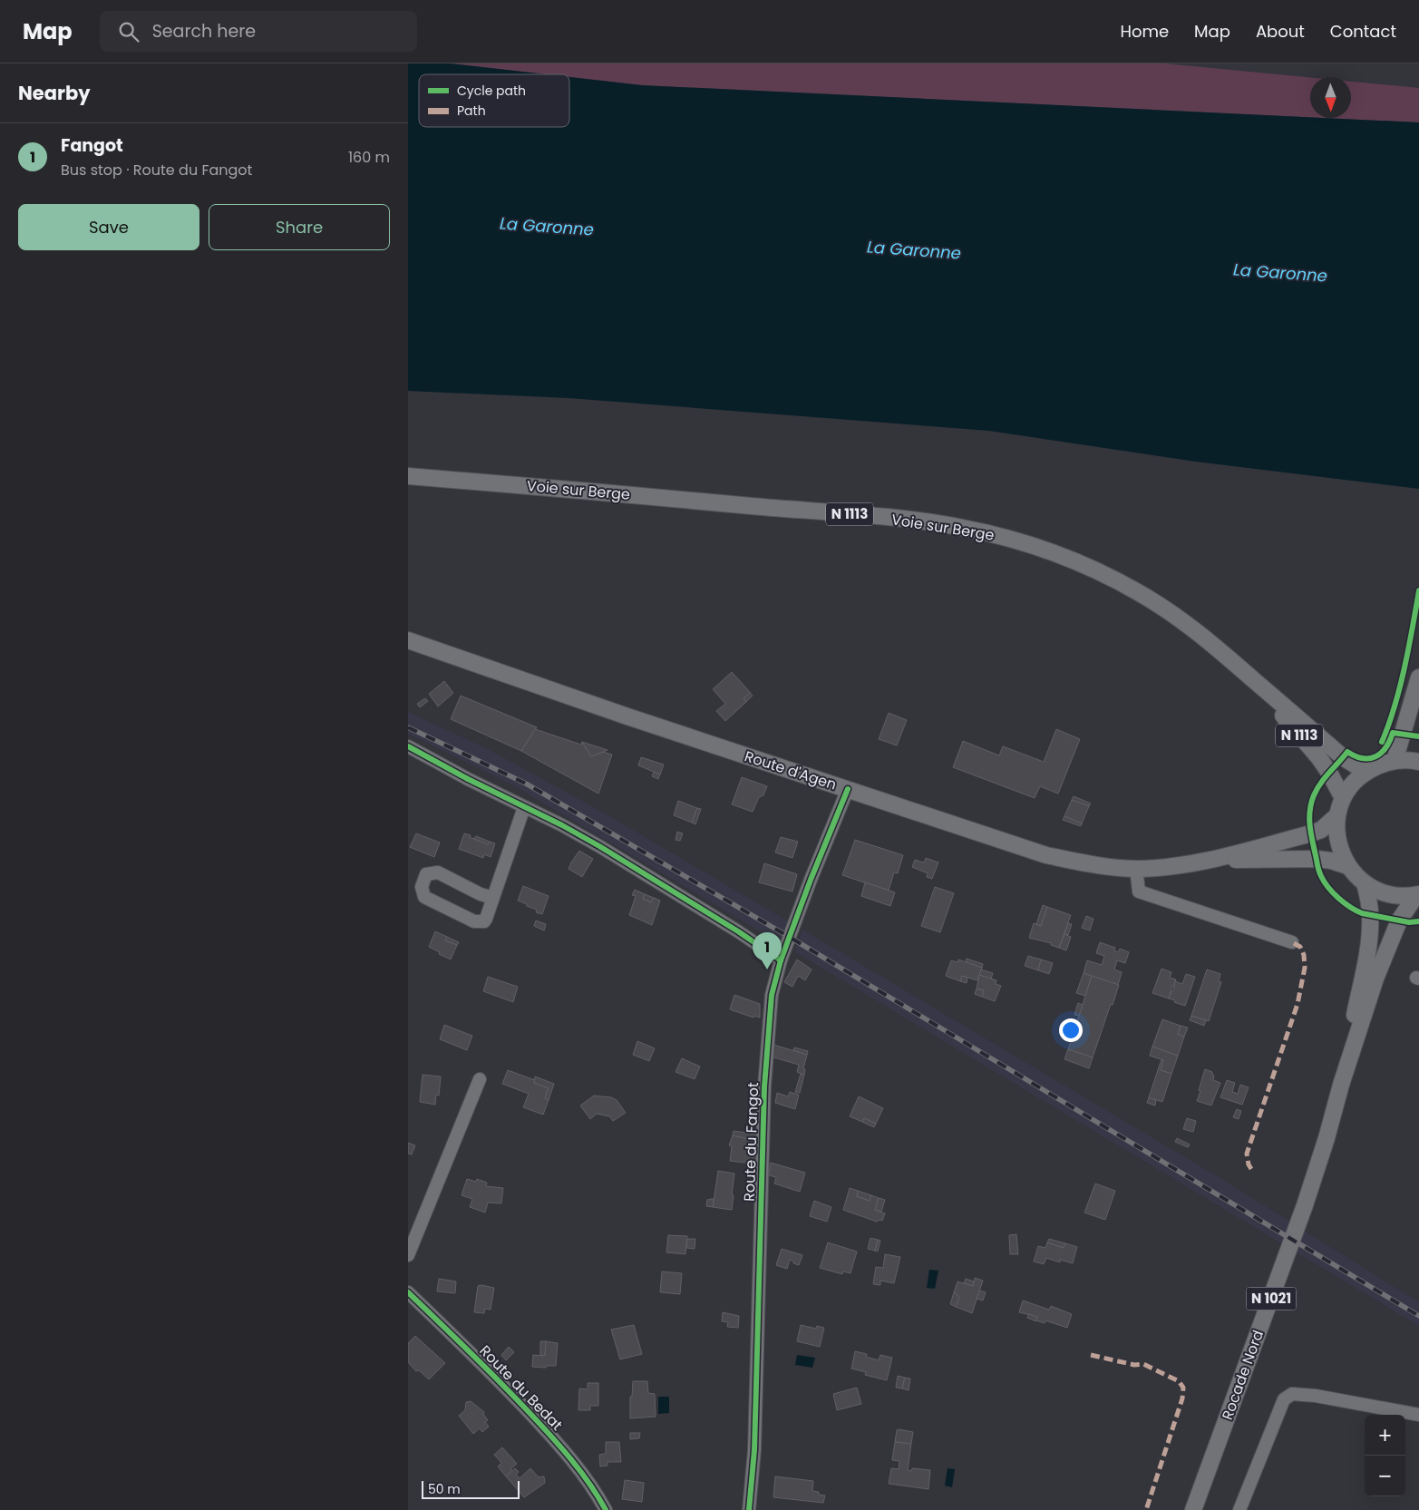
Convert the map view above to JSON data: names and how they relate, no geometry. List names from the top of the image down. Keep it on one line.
{"streets":{"main road":["Voie sur Berge","N 1113","Route d'Agen","N 1021","Rocade Nord"],"street":["Route du Fangot","Route du Bedat"]},"crossings":[["Voie sur Berge","N 1113"],["Route d'Agen","Route du Fangot"],["N 1021","Rocade Nord"]],"water":["La Garonne"],"legend":["Cycle path","Path"],"scale_bar":"50 m","north":"bottom","page":{"header":"Map","search":"Search here","nav":["Home","Map","About","Contact"],"heading":"Nearby","list":[{"mark":"1","name":"Fangot","note":"Bus stop · Route du Fangot","value":"160 m"}],"buttons":["Save","Share"],"pins":"1","map_buttons":["+","−"],"scale":"50 m"}}
